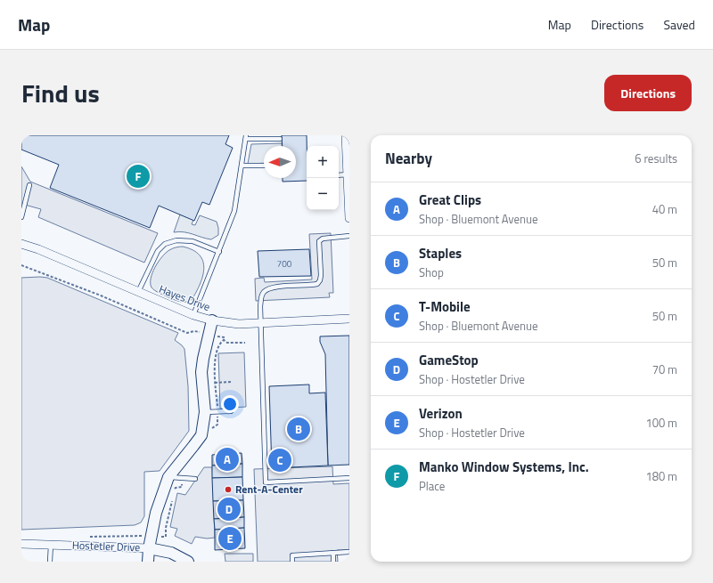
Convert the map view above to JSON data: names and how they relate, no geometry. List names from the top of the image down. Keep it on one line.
{"streets":{"street":["Hayes Drive","Hostetler Drive"]},"places":["Rent-A-Center"],"house_numbers":["700"],"north":"left","page":{"header":"Map","nav":["Map","Directions","Saved"],"title":"Find us","buttons":"Directions","heading":["Nearby","6 results"],"map_buttons":["+","−"],"pins":["F","B","A","C","D","E"],"list":[{"mark":"A","name":"Great Clips","note":"Shop · Bluemont Avenue","value":"40 m"},{"mark":"B","name":"Staples","note":"Shop","value":"50 m"},{"mark":"C","name":"T-Mobile","note":"Shop · Bluemont Avenue","value":"50 m"},{"mark":"D","name":"GameStop","note":"Shop · Hostetler Drive","value":"70 m"},{"mark":"E","name":"Verizon","note":"Shop · Hostetler Drive","value":"100 m"},{"mark":"F","name":"Manko Window Systems, Inc.","note":"Place","value":"180 m"}]}}
